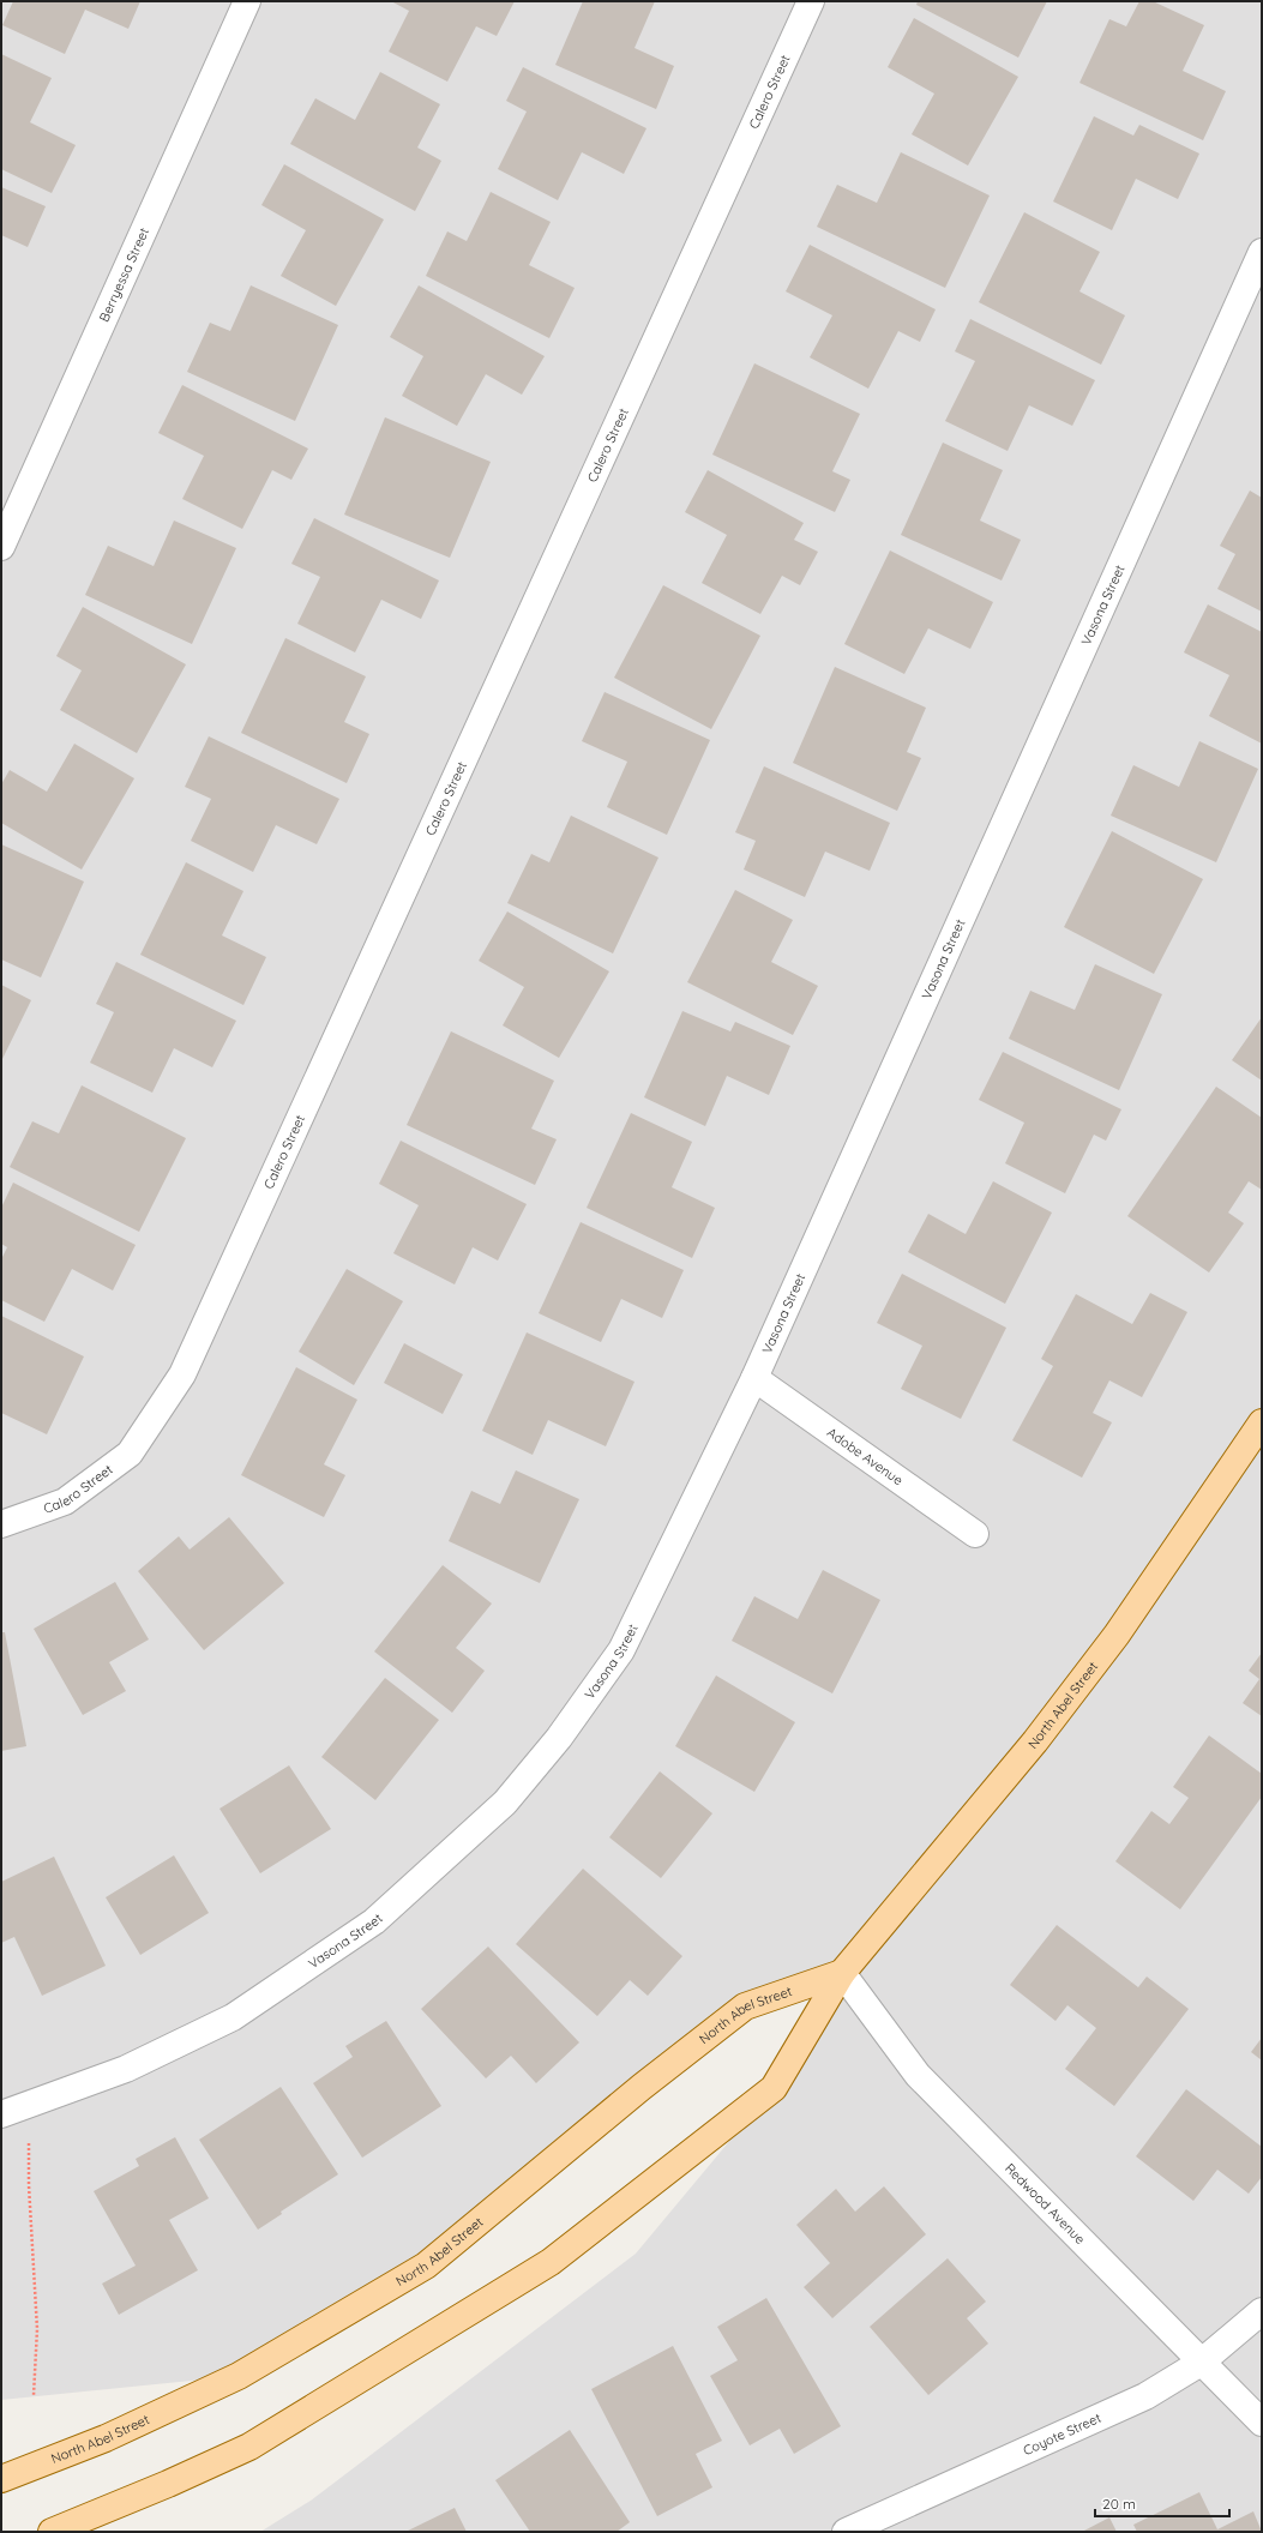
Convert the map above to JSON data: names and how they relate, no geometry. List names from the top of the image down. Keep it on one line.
{"streets":{"main road":["North Abel Street"],"street":["Calero Street","Berryessa Street","Vasona Street","Adobe Avenue","Redwood Avenue","Coyote Street"]},"crossings":[["Vasona Street","Adobe Avenue"],["North Abel Street","Redwood Avenue"],["Redwood Avenue","Coyote Street"]],"scale_bar":"20 m"}
